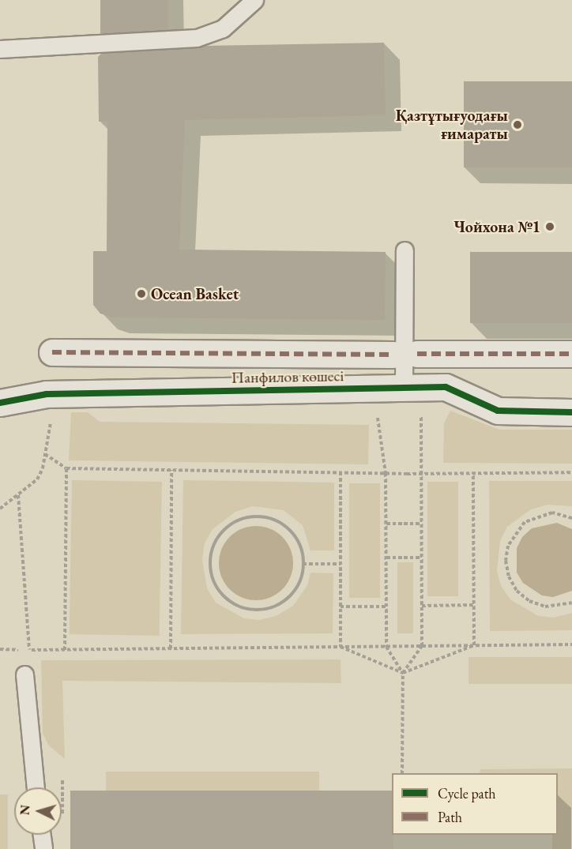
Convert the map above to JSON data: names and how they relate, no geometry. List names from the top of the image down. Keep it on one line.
{"streets":{"street":["Панфилов көшесі"]},"places":["Қазтұтығуодағы ғимараты","Чойхона №1","Ocean Basket"],"legend":["Cycle path","Path"],"north":"left"}
